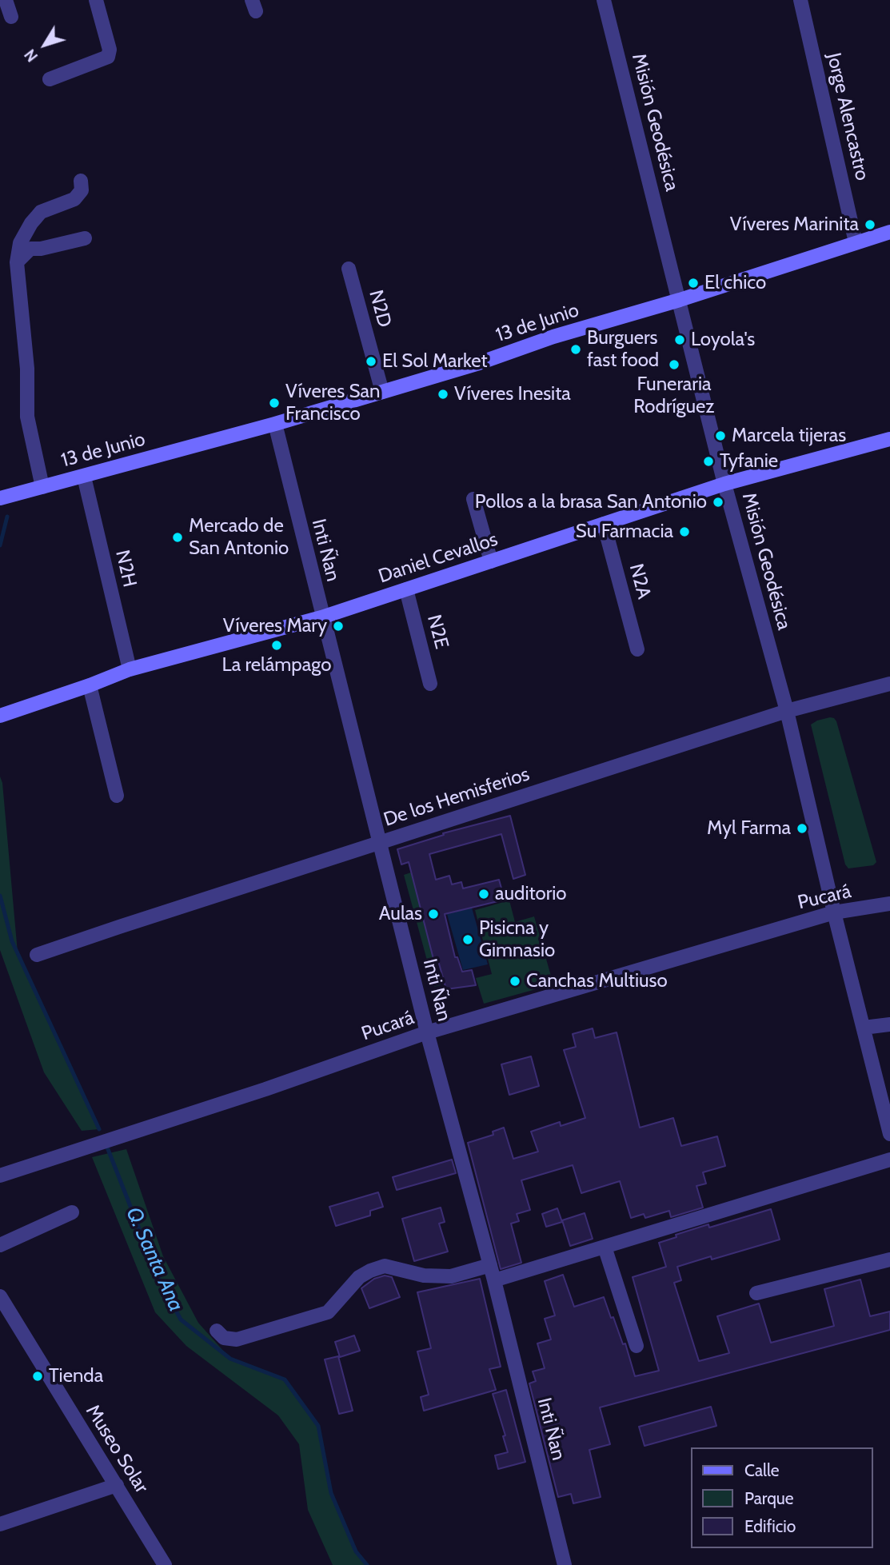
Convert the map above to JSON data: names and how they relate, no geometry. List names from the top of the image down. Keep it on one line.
{"streets":{"street":["Jorge Alencastro","Misión Geodésica","N2D","13 de Junio","Inti Ñan","Daniel Cevallos","N2H","N2A","N2E","De los Hemisferios","Pucará","Museo Solar"]},"crossings":[["Jorge Alencastro","13 de Junio"],["Misión Geodésica","13 de Junio"],["Misión Geodésica","Daniel Cevallos"],["Misión Geodésica","De los Hemisferios"],["Misión Geodésica","Pucará"],["N2D","13 de Junio"],["13 de Junio","Inti Ñan"],["13 de Junio","N2H"],["Inti Ñan","Daniel Cevallos"],["Inti Ñan","De los Hemisferios"],["Inti Ñan","Pucará"],["Daniel Cevallos","N2H"],["Daniel Cevallos","N2A"],["Daniel Cevallos","N2E"]],"water":["Q. Santa Ana"],"places":["Víveres Marinita","El chico","Loyola's","Burguers fast food","El Sol Market","Funeraria Rodríguez","Víveres Inesita","Víveres San Francisco","Marcela tijeras","Tyfanie","Pollos a la brasa San Antonio","Su Farmacia","Mercado de San Antonio","Víveres Mary","La relámpago","Myl Farma","auditorio","Aulas","Pisicna y Gimnasio","Canchas Multiuso","Tienda"],"legend":["Calle","Parque","Edificio"],"north":"bottom left"}
